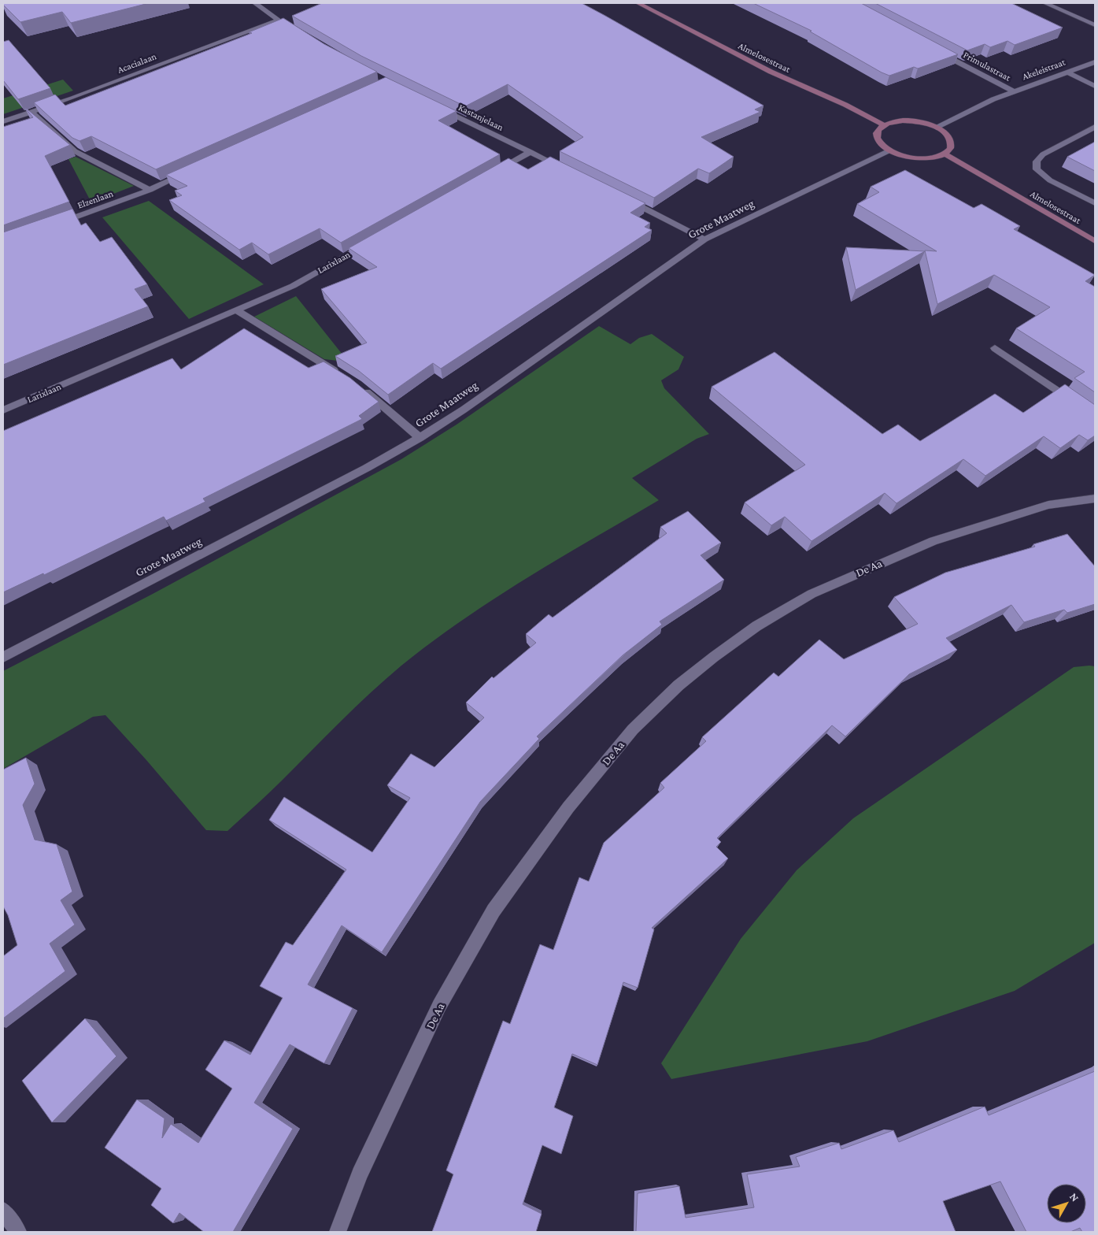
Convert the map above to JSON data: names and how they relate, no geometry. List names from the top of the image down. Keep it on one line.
{"streets":{"street":["Almelosestraat","Acacialaan","Primulastraat","Akeleistraat","Kastanjelaan","Elzenlaan","Grote Maatweg","Larixlaan","De Aa"]},"crossings":[["Acacialaan","Elzenlaan"],["Primulastraat","Akeleistraat"]],"north":"top right"}
